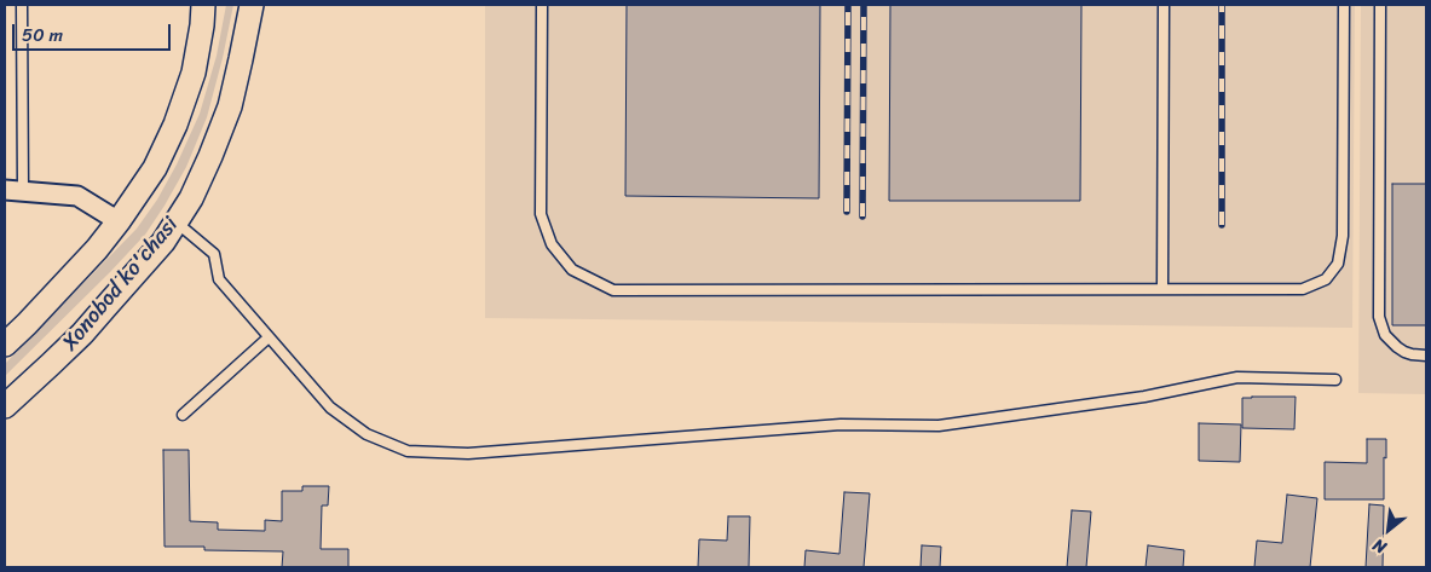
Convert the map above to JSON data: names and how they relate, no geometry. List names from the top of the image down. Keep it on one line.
{"streets":{"street":["Xonobod ko'chasi"]},"scale_bar":"50 m","north":"bottom left"}
